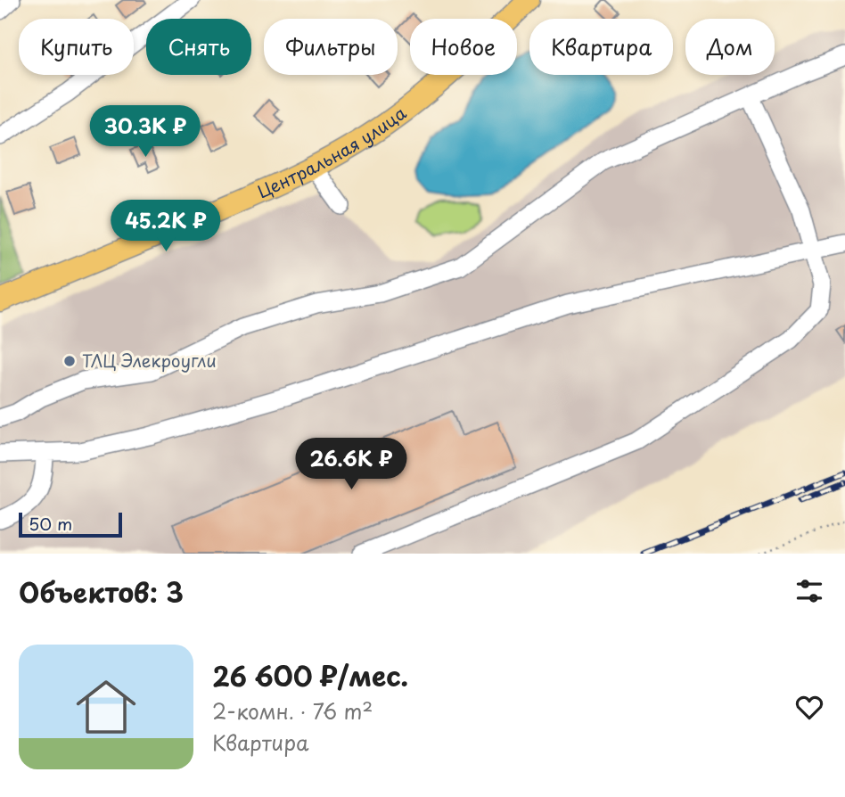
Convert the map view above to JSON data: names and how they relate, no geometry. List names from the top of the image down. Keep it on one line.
{"streets":{"main road":["Центральная улица"]},"places":["ТЛЦ Элекроугли"],"scale_bar":"50 m","page":{"chip":["Купить","Снять","Фильтры","Новое","Квартира","Дом"],"price":["30.3K ₽","45.2K ₽","26.6K ₽"],"scale":"50 m","heading":"Объектов: 3","list":[{"name":"26 600 ₽/мес.","note":"2-комн. · 76 m² · Квартира"}]}}
